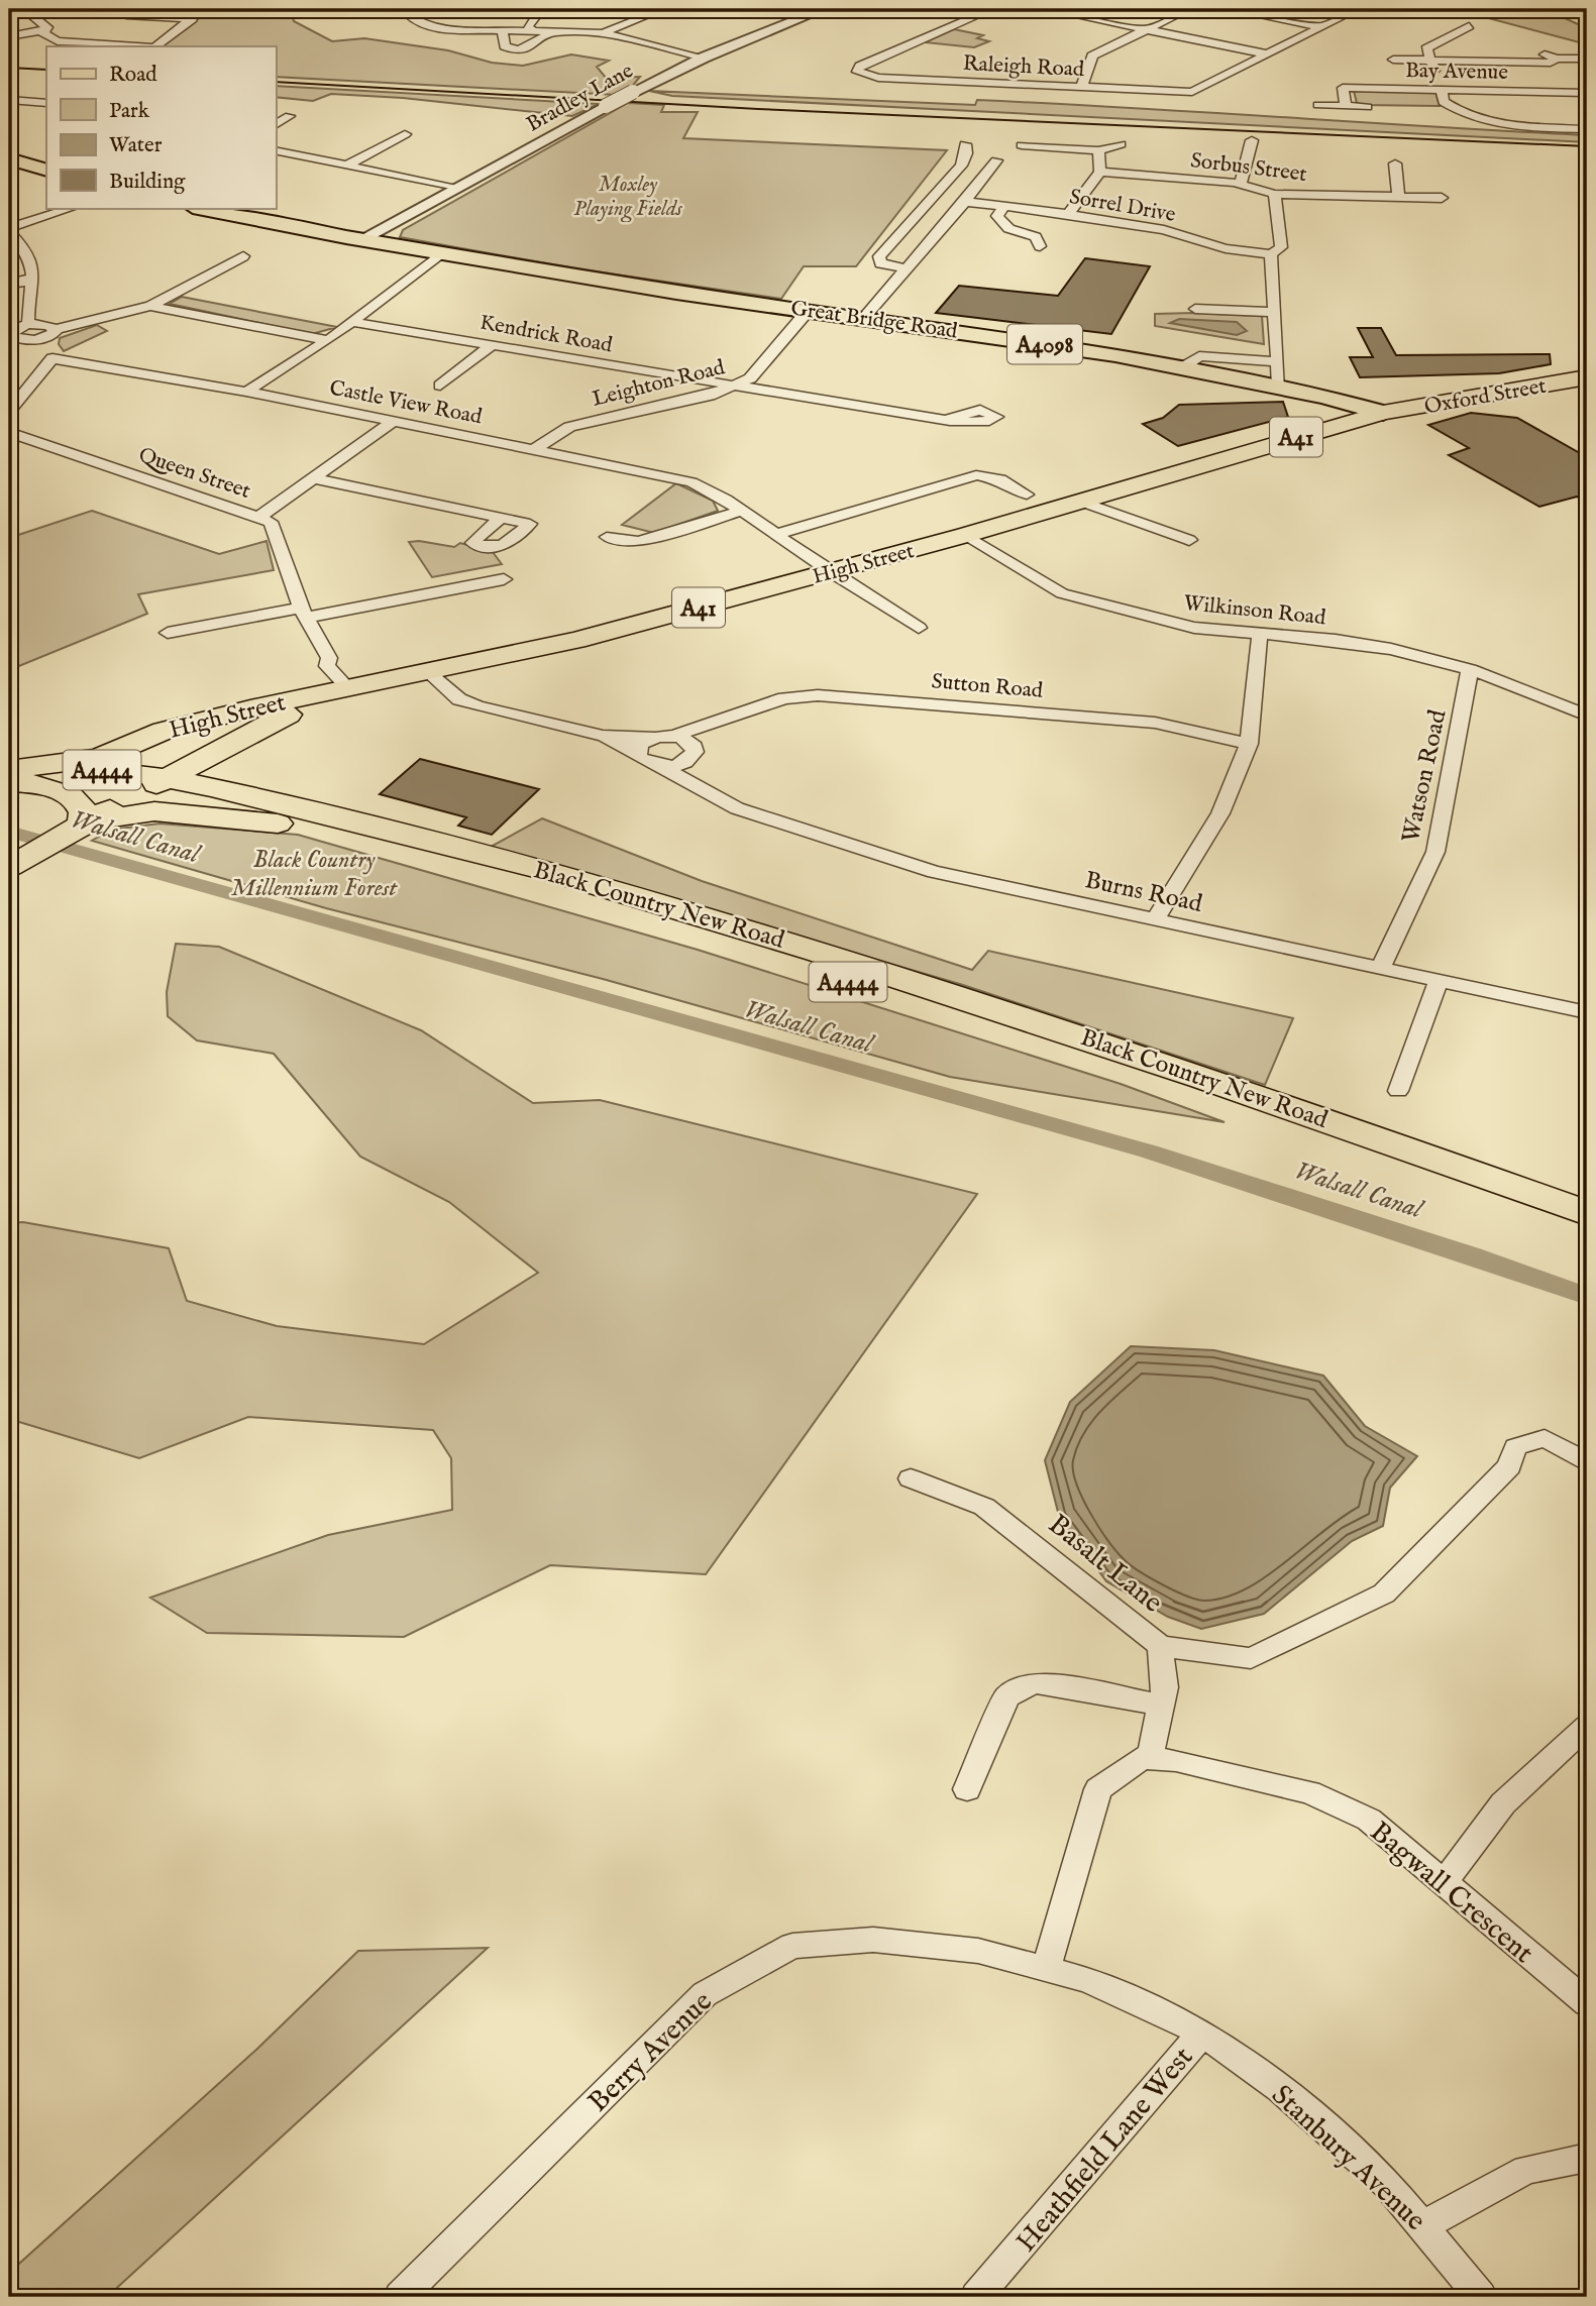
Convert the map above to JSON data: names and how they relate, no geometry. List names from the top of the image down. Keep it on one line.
{"streets":{"highway":["Oxford Street","A41","High Street","A4444","Black Country New Road"],"main road":["Great Bridge Road","A4098"],"street":["Raleigh Road","Bay Avenue","Bradley Lane","Sorbus Street","Sorrel Drive","Kendrick Road","Leighton Road","Castle View Road","Queen Street","Wilkinson Road","Sutton Road","Watson Road","Burns Road","Basalt Lane","Bagwall Crescent","Berry Avenue","Heathfield Lane West","Stanbury Avenue"]},"crossings":[["Bradley Lane","Great Bridge Road"],["Great Bridge Road","Leighton Road"],["Great Bridge Road","Oxford Street"],["Great Bridge Road","High Street"],["Kendrick Road","Leighton Road"],["Leighton Road","Castle View Road"],["Oxford Street","High Street"],["Castle View Road","High Street"],["A41","High Street"],["A41","Black Country New Road"],["Queen Street","High Street"],["High Street","Wilkinson Road"],["High Street","Black Country New Road"],["Wilkinson Road","Watson Road"],["Watson Road","Burns Road"],["Basalt Lane","Bagwall Crescent"],["Berry Avenue","Heathfield Lane West"],["Berry Avenue","Stanbury Avenue"],["Heathfield Lane West","Stanbury Avenue"]],"water":["Walsall Canal"],"parks":["Moxley Playing Fields","Black Country Millennium Forest"],"legend":["Road","Park","Water","Building"]}
